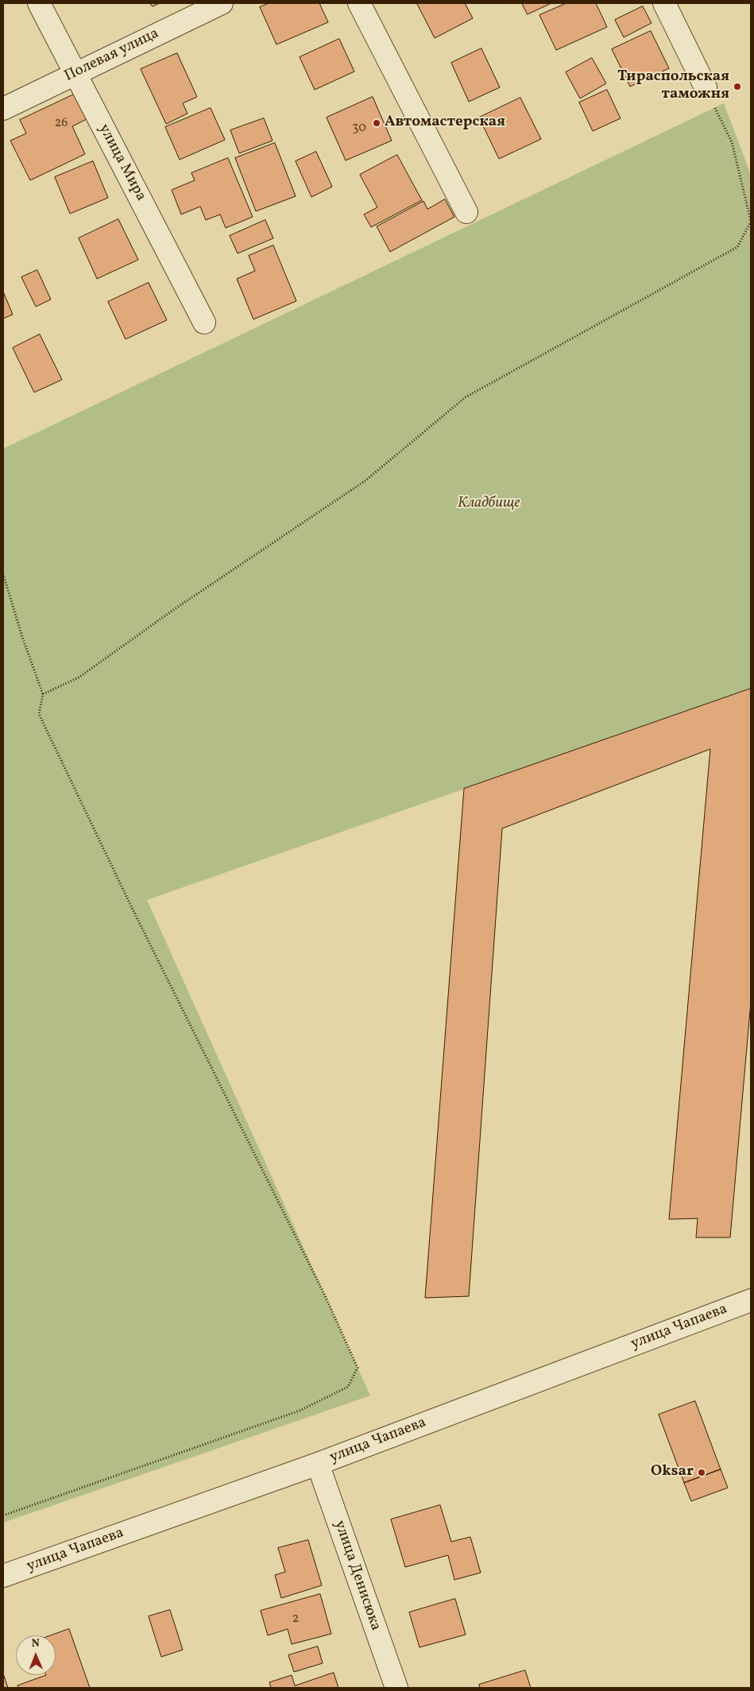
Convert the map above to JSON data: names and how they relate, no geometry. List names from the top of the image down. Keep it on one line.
{"streets":{"street":["Полевая улица","улица Мира","улица Чапаева","улица Денисюка"]},"crossings":[["Полевая улица","улица Мира"],["улица Чапаева","улица Денисюка"]],"parks":["Кладбище"],"places":["Тираспольская таможня","Автомастерская","Oksar"],"house_numbers":["26","30","2"],"north":"top"}
